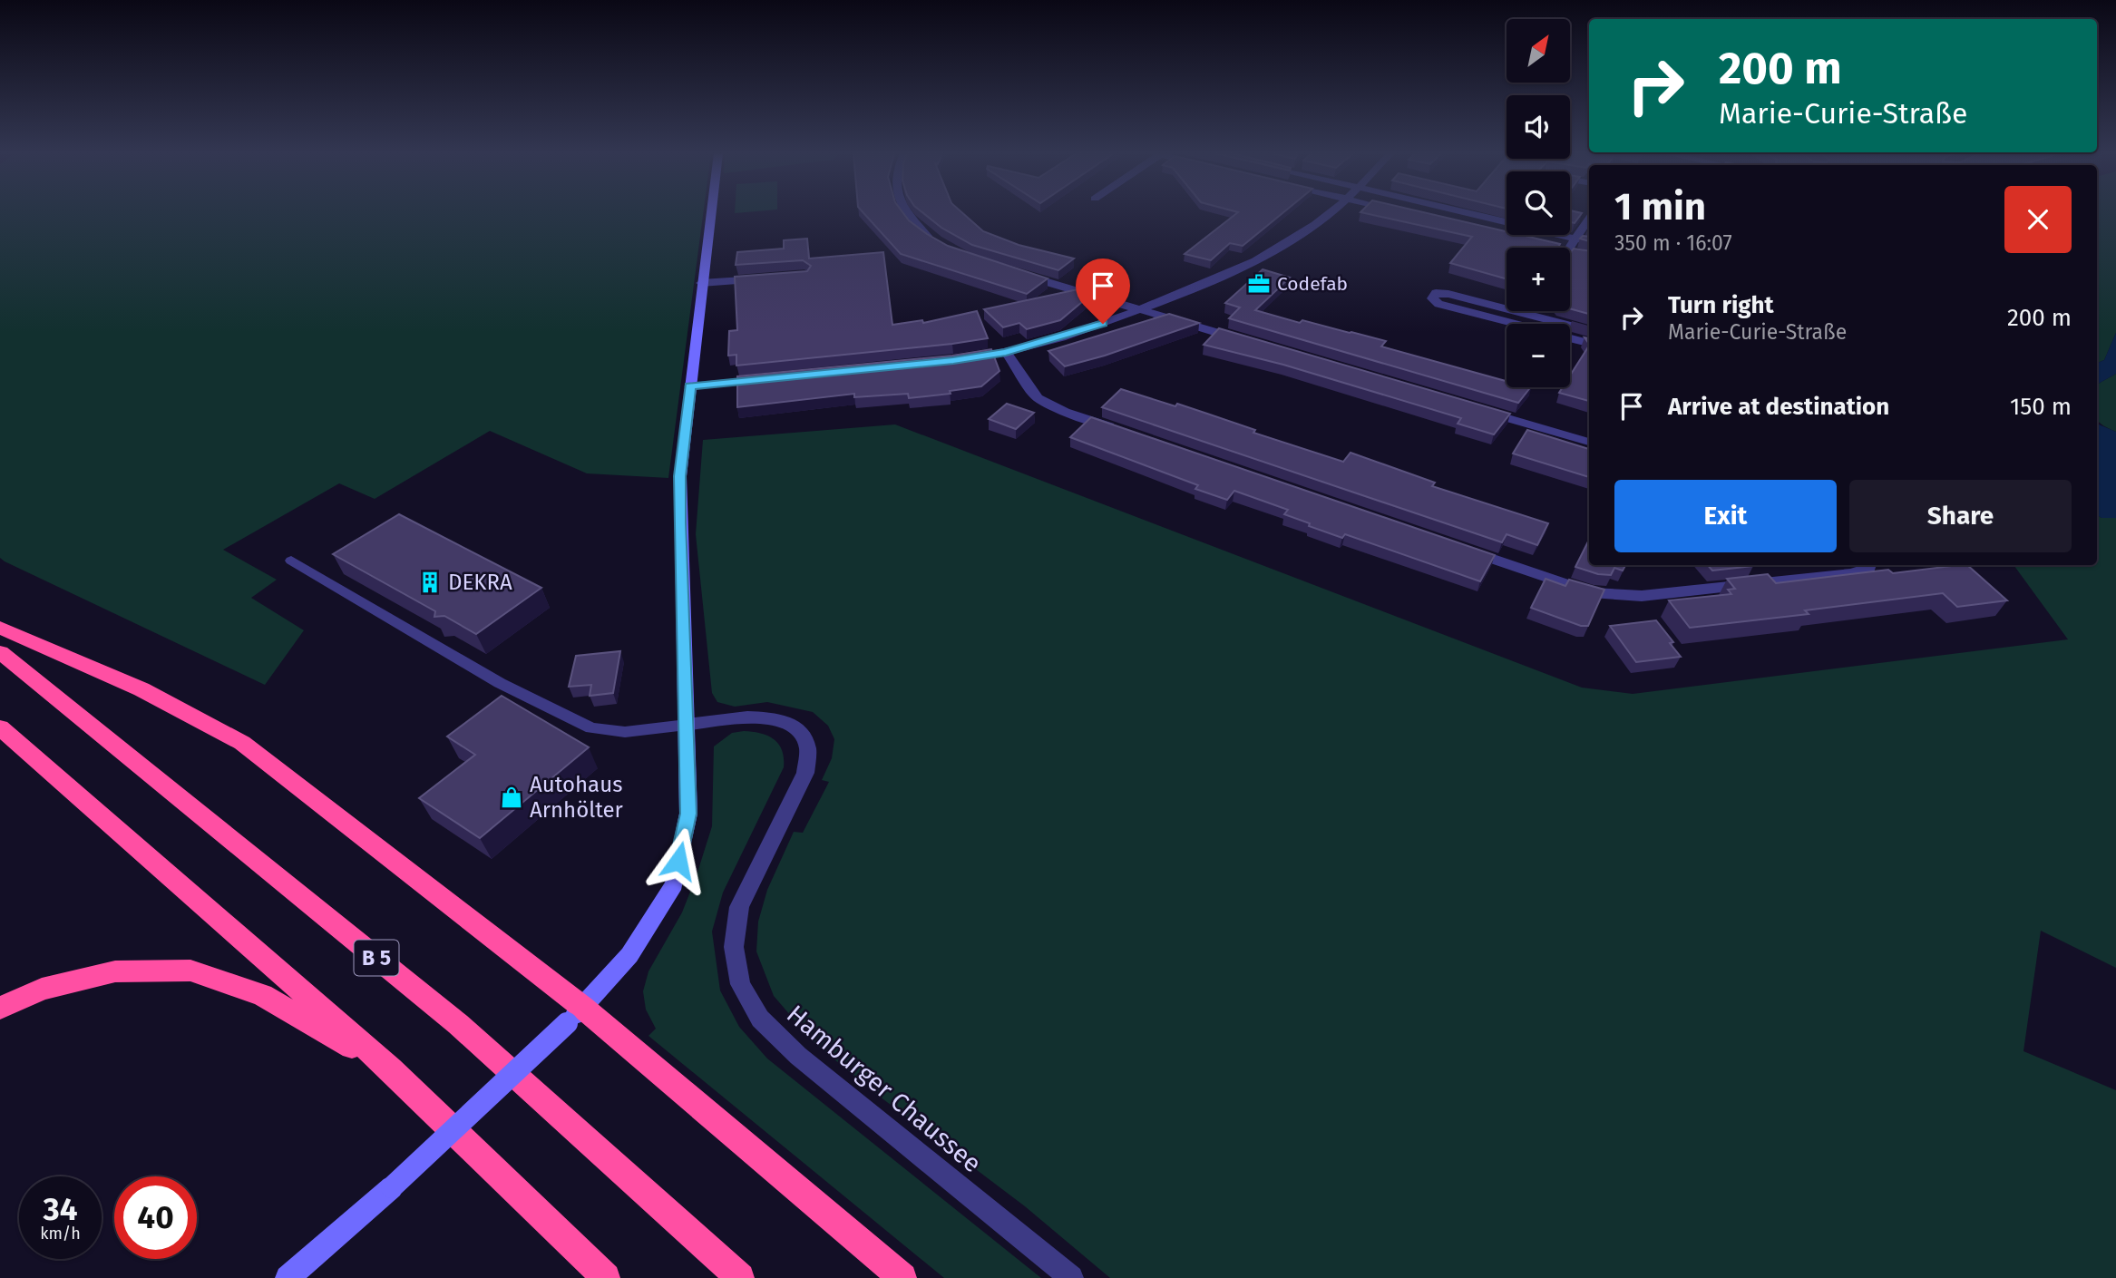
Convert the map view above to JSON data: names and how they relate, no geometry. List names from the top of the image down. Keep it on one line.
{"streets":{"highway":["B 5"],"street":["Hamburger Chaussee"]},"places":{"office":["Codefab"],"building":["DEKRA"],"shop":["Autohaus Arnhölter"]},"north":"top right","page":{"map_buttons":["+","−"],"turn":["200 m","Marie-Curie-Straße"],"heading":["1 min","350 m · 16:07"],"list":[{"name":"Turn right","note":"Marie-Curie-Straße","value":"200 m"},{"name":"Arrive at destination","value":"150 m"}],"buttons":["Exit","Share"],"speed":"34 km/h","limit":"40"}}
